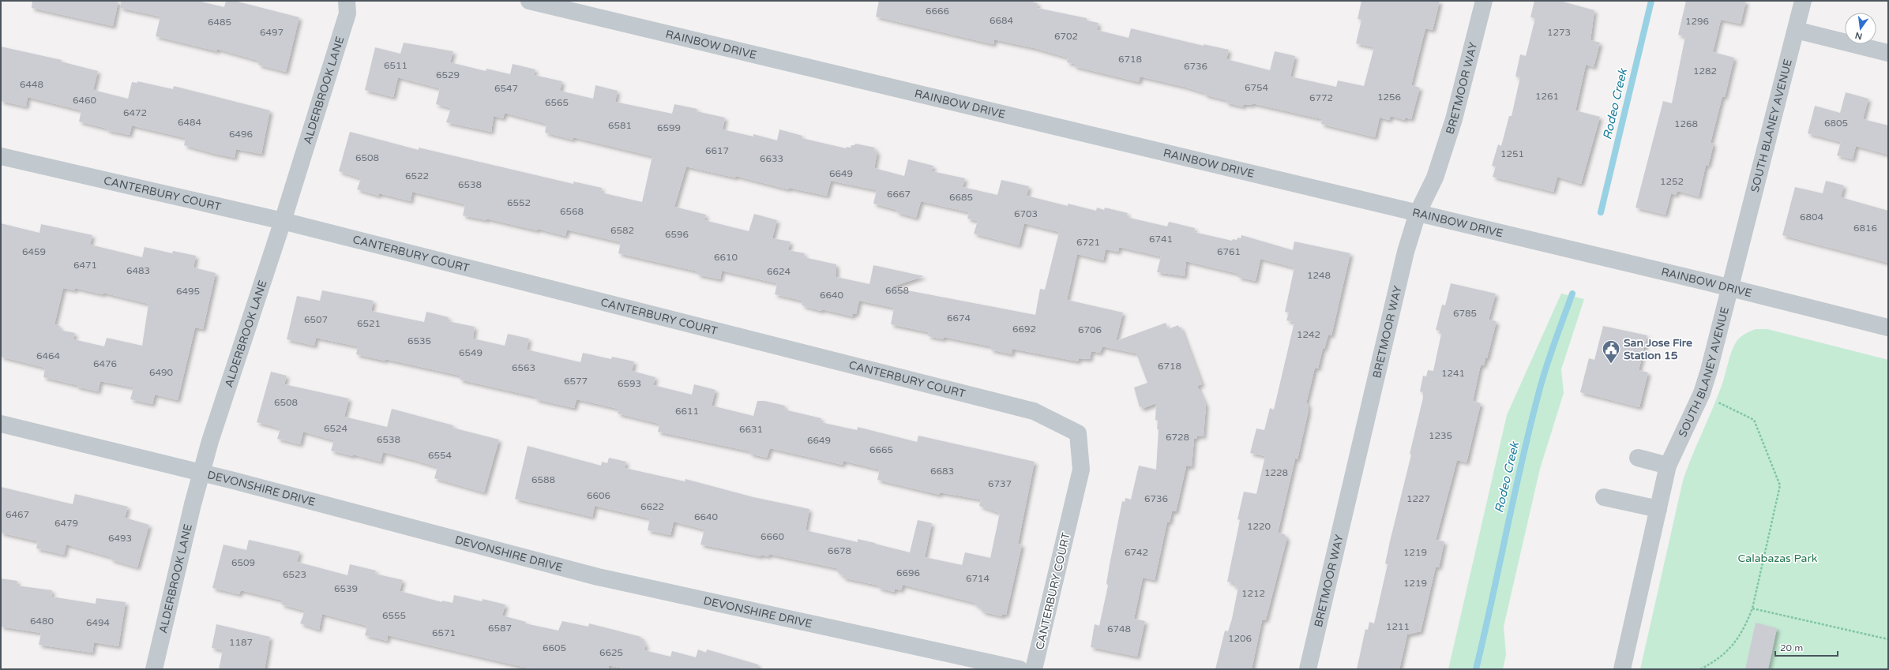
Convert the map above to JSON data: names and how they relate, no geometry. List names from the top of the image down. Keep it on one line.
{"streets":{"street":["RAINBOW DRIVE","BRETMOOR WAY","ALDERBROOK LANE","SOUTH BLANEY AVENUE","CANTERBURY COURT","DEVONSHIRE DRIVE"]},"crossings":[["RAINBOW DRIVE","BRETMOOR WAY"],["RAINBOW DRIVE","SOUTH BLANEY AVENUE"],["ALDERBROOK LANE","CANTERBURY COURT"],["ALDERBROOK LANE","DEVONSHIRE DRIVE"]],"water":["Rodeo Creek"],"parks":["Calabazas Park"],"places":{"public building":["San Jose Fire Station 15"]},"house_numbers":["6666","6684","1296","6485","6497","1273","6702","6718","6511","6736","1282","6529","6448","6754","6547","1261","1256","6772","6460","6565","6472","6484","6805","1268","6581","6599","6496","6617","1251","6508","6633","6649","6522","1252","6538","6667","6685","6552","6568","6703","6804","6816","6582","6596","6741","6721","6459","6761","6610","6471","6483","6624","1248","6658","6495","6640","6785","6674","6507","6521","6692","6706","1242","6535","6549","6464","6476","6718","6563","6490","1241","6577","6593","6508","6611","6524","6631","1235","6728","6538","6649","6665","6554","6683","1228","6588","6737","6606","6736","1227","6622","6467","6640","6479","1220","6660","6493","6678","6742","1219","6509","6696","6523","6714","1219","6539","1212","6555","6480","6494","1211","6587","6748","6571","1206","1187","6605","6625"],"scale_bar":"20 m","north":"bottom"}
